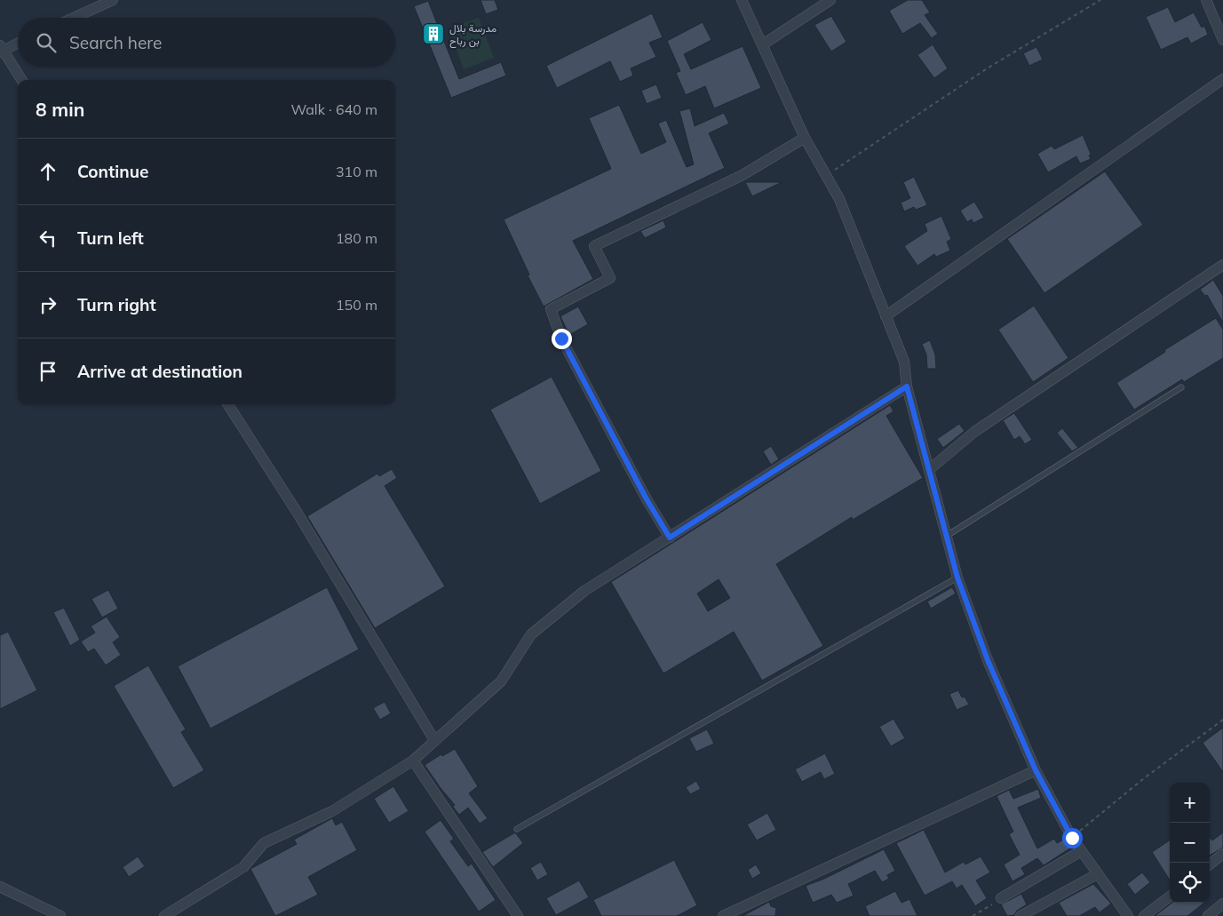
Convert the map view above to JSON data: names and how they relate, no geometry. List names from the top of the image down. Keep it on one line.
{"places":{"building":["مدرسة بلال بن رباح"]},"page":{"search":"Search here","heading":["8 min","Walk · 640 m"],"list":[["Continue","310 m"],["Turn left","180 m"],["Turn right","150 m"],"Arrive at destination"],"map_buttons":["+","−"]}}
